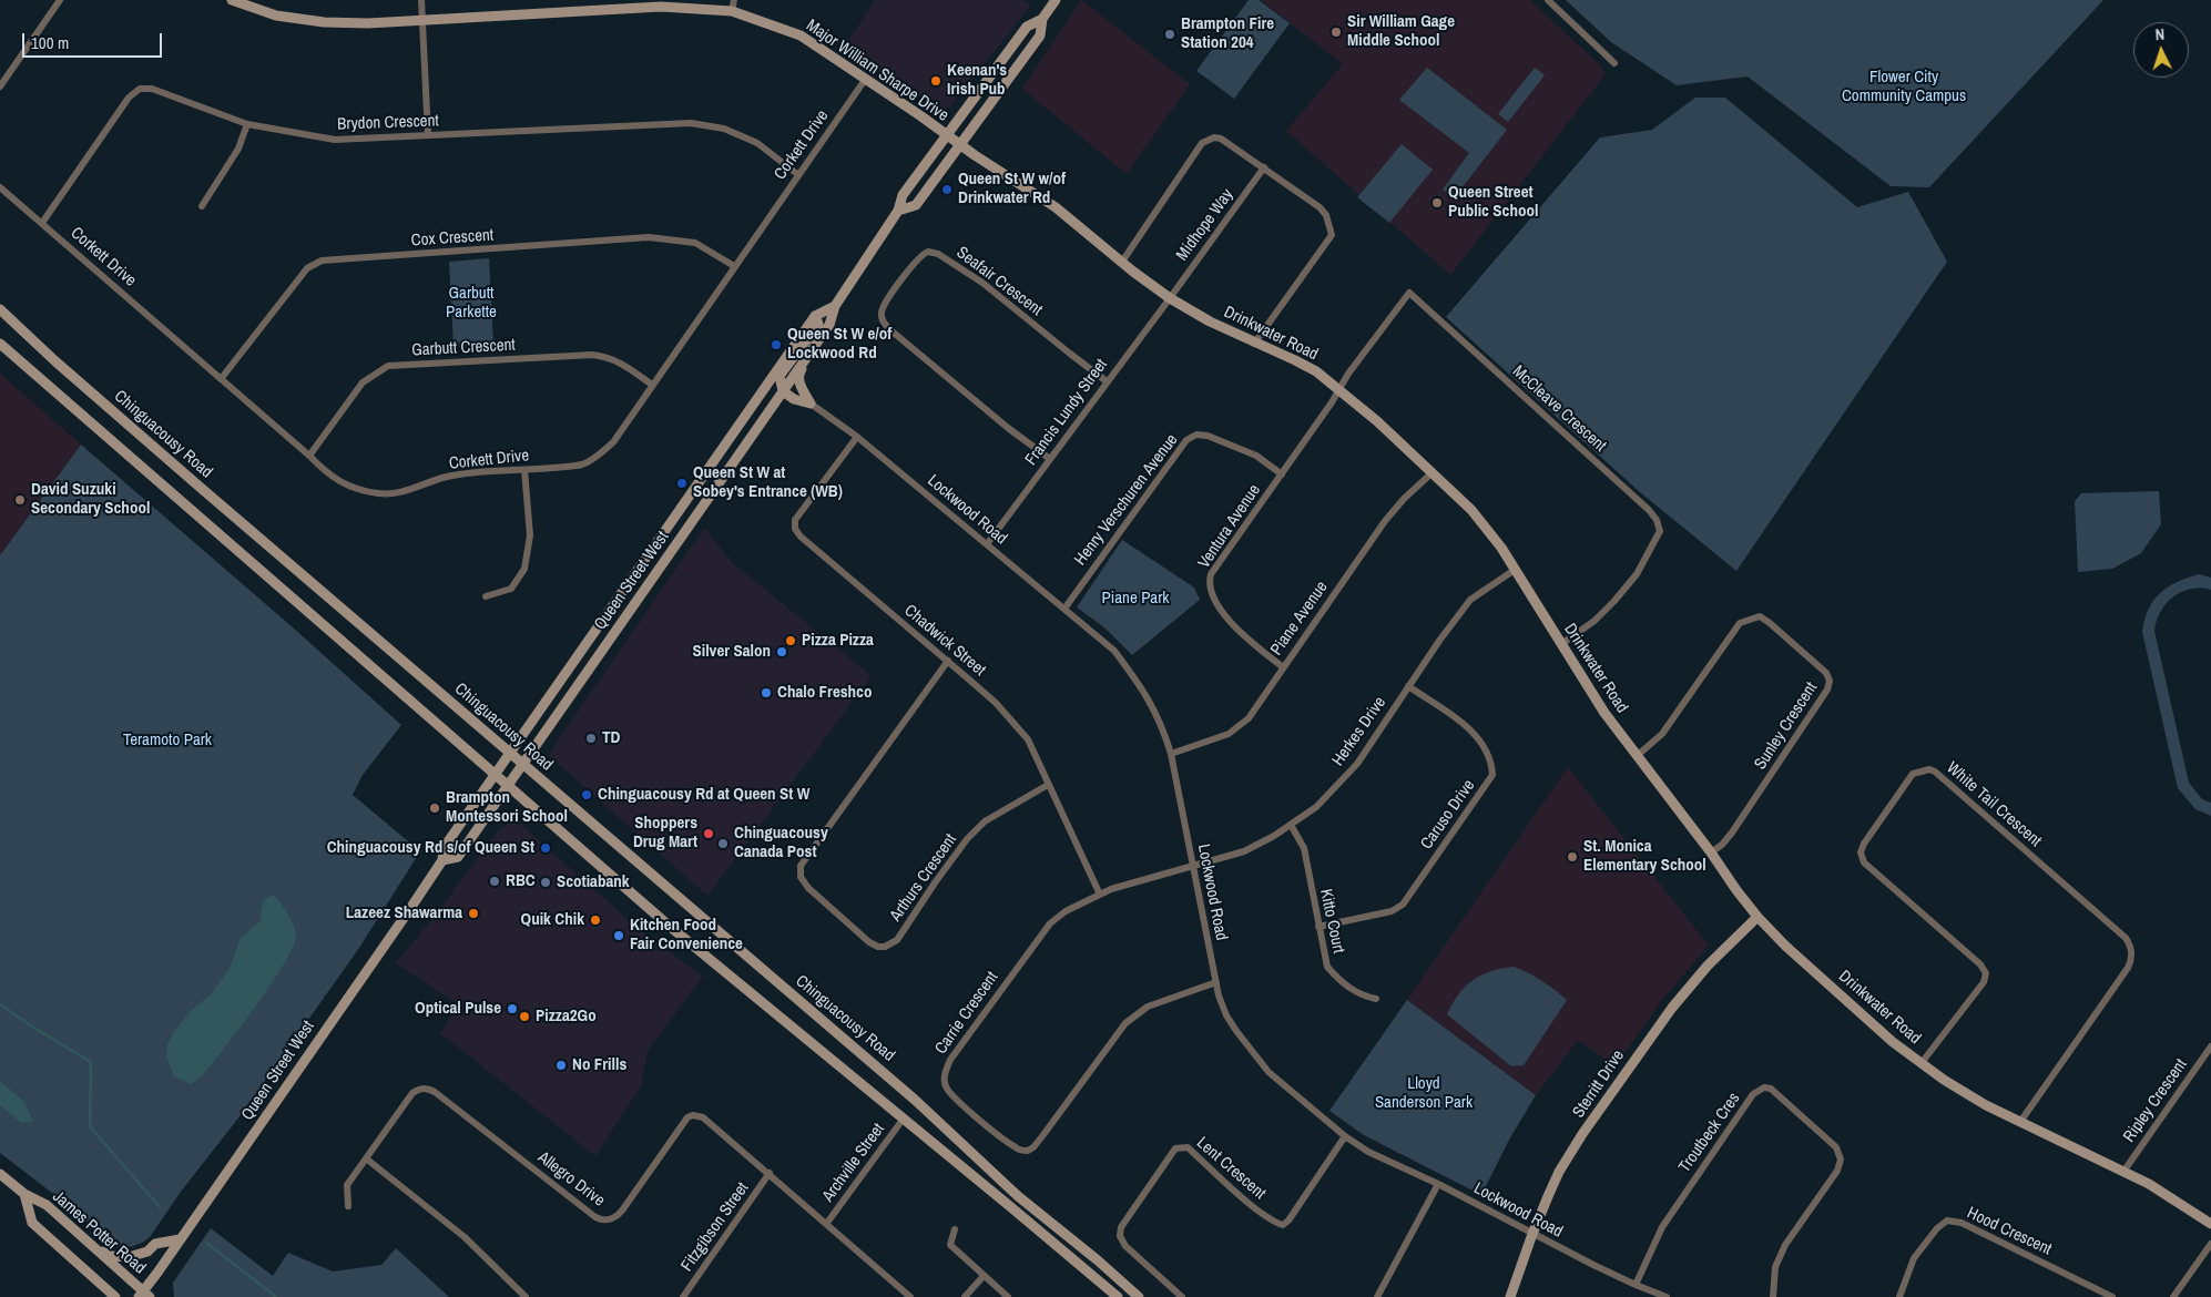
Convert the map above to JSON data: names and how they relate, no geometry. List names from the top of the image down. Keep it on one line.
{"streets":{"main road":["Major William Sharpe Drive","Drinkwater Road","Chinguacousy Road","Queen Street West","Sterritt Drive","James Potter Road"],"street":["Brydon Crescent","Corkett Drive","Midhope Way","Cox Crescent","Seafair Crescent","Garbutt Crescent","McCleave Crescent","Francis Lundy Street","Henry Verschuren Avenue","Lockwood Road","Ventura Avenue","Piane Avenue","Chadwick Street","Sunley Crescent","Herkes Drive","White Tail Crescent","Caruso Drive","Arthurs Crescent","Kitto Court","Carrie Crescent","Ripley Crescent","Troutbeck Cres","Archville Street","Lent Crescent","Allegro Drive","Fitzgibson Street","Hood Crescent"]},"crossings":[["Major William Sharpe Drive","Corkett Drive"],["Major William Sharpe Drive","Drinkwater Road"],["Major William Sharpe Drive","Queen Street West"],["Brydon Crescent","Corkett Drive"],["Corkett Drive","Cox Crescent"],["Corkett Drive","Garbutt Crescent"],["Midhope Way","Drinkwater Road"],["Midhope Way","Francis Lundy Street"],["Seafair Crescent","Francis Lundy Street"],["Drinkwater Road","McCleave Crescent"],["Drinkwater Road","Francis Lundy Street"],["Drinkwater Road","Ventura Avenue"],["Drinkwater Road","Queen Street West"],["Drinkwater Road","Piane Avenue"],["Drinkwater Road","Sunley Crescent"],["Drinkwater Road","Herkes Drive"],["Drinkwater Road","White Tail Crescent"],["Drinkwater Road","Sterritt Drive"],["Drinkwater Road","Ripley Crescent"],["McCleave Crescent","Ventura Avenue"],["Francis Lundy Street","Lockwood Road"],["Chinguacousy Road","Queen Street West"],["Henry Verschuren Avenue","Lockwood Road"],["Henry Verschuren Avenue","Ventura Avenue"],["Lockwood Road","Piane Avenue"],["Lockwood Road","Chadwick Street"],["Lockwood Road","Herkes Drive"],["Lockwood Road","Carrie Crescent"],["Lockwood Road","Sterritt Drive"],["Lockwood Road","Troutbeck Cres"],["Lockwood Road","Lent Crescent"],["Ventura Avenue","Piane Avenue"],["Queen Street West","James Potter Road"],["Chadwick Street","Arthurs Crescent"],["Chadwick Street","Carrie Crescent"],["Herkes Drive","Caruso Drive"],["Herkes Drive","Kitto Court"],["Herkes Drive","Carrie Crescent"],["Caruso Drive","Kitto Court"],["Archville Street","Allegro Drive"],["Allegro Drive","Fitzgibson Street"]],"parks":["Flower City Community Campus","Garbutt Parkette","Piane Park","Teramoto Park","Lloyd Sanderson Park"],"places":["Sir William Gage Middle School","Brampton Fire Station 204","Keenan's Irish Pub","Queen St W w/of Drinkwater Rd","Queen Street Public School","Queen St W e/of Lockwood Rd","Queen St W at Sobey's Entrance (WB)","David Suzuki Secondary School","Pizza Pizza","Silver Salon","Chalo Freshco","TD","Chinguacousy Rd at Queen St W","Brampton Montessori School","Shoppers Drug Mart","Chinguacousy Canada Post","Chinguacousy Rd s/of Queen St","St. Monica Elementary School","RBC","Scotiabank","Lazeez Shawarma","Quik Chik","Kitchen Food Fair Convenience","Optical Pulse","Pizza2Go","No Frills"],"scale_bar":"100 m","north":"top"}
